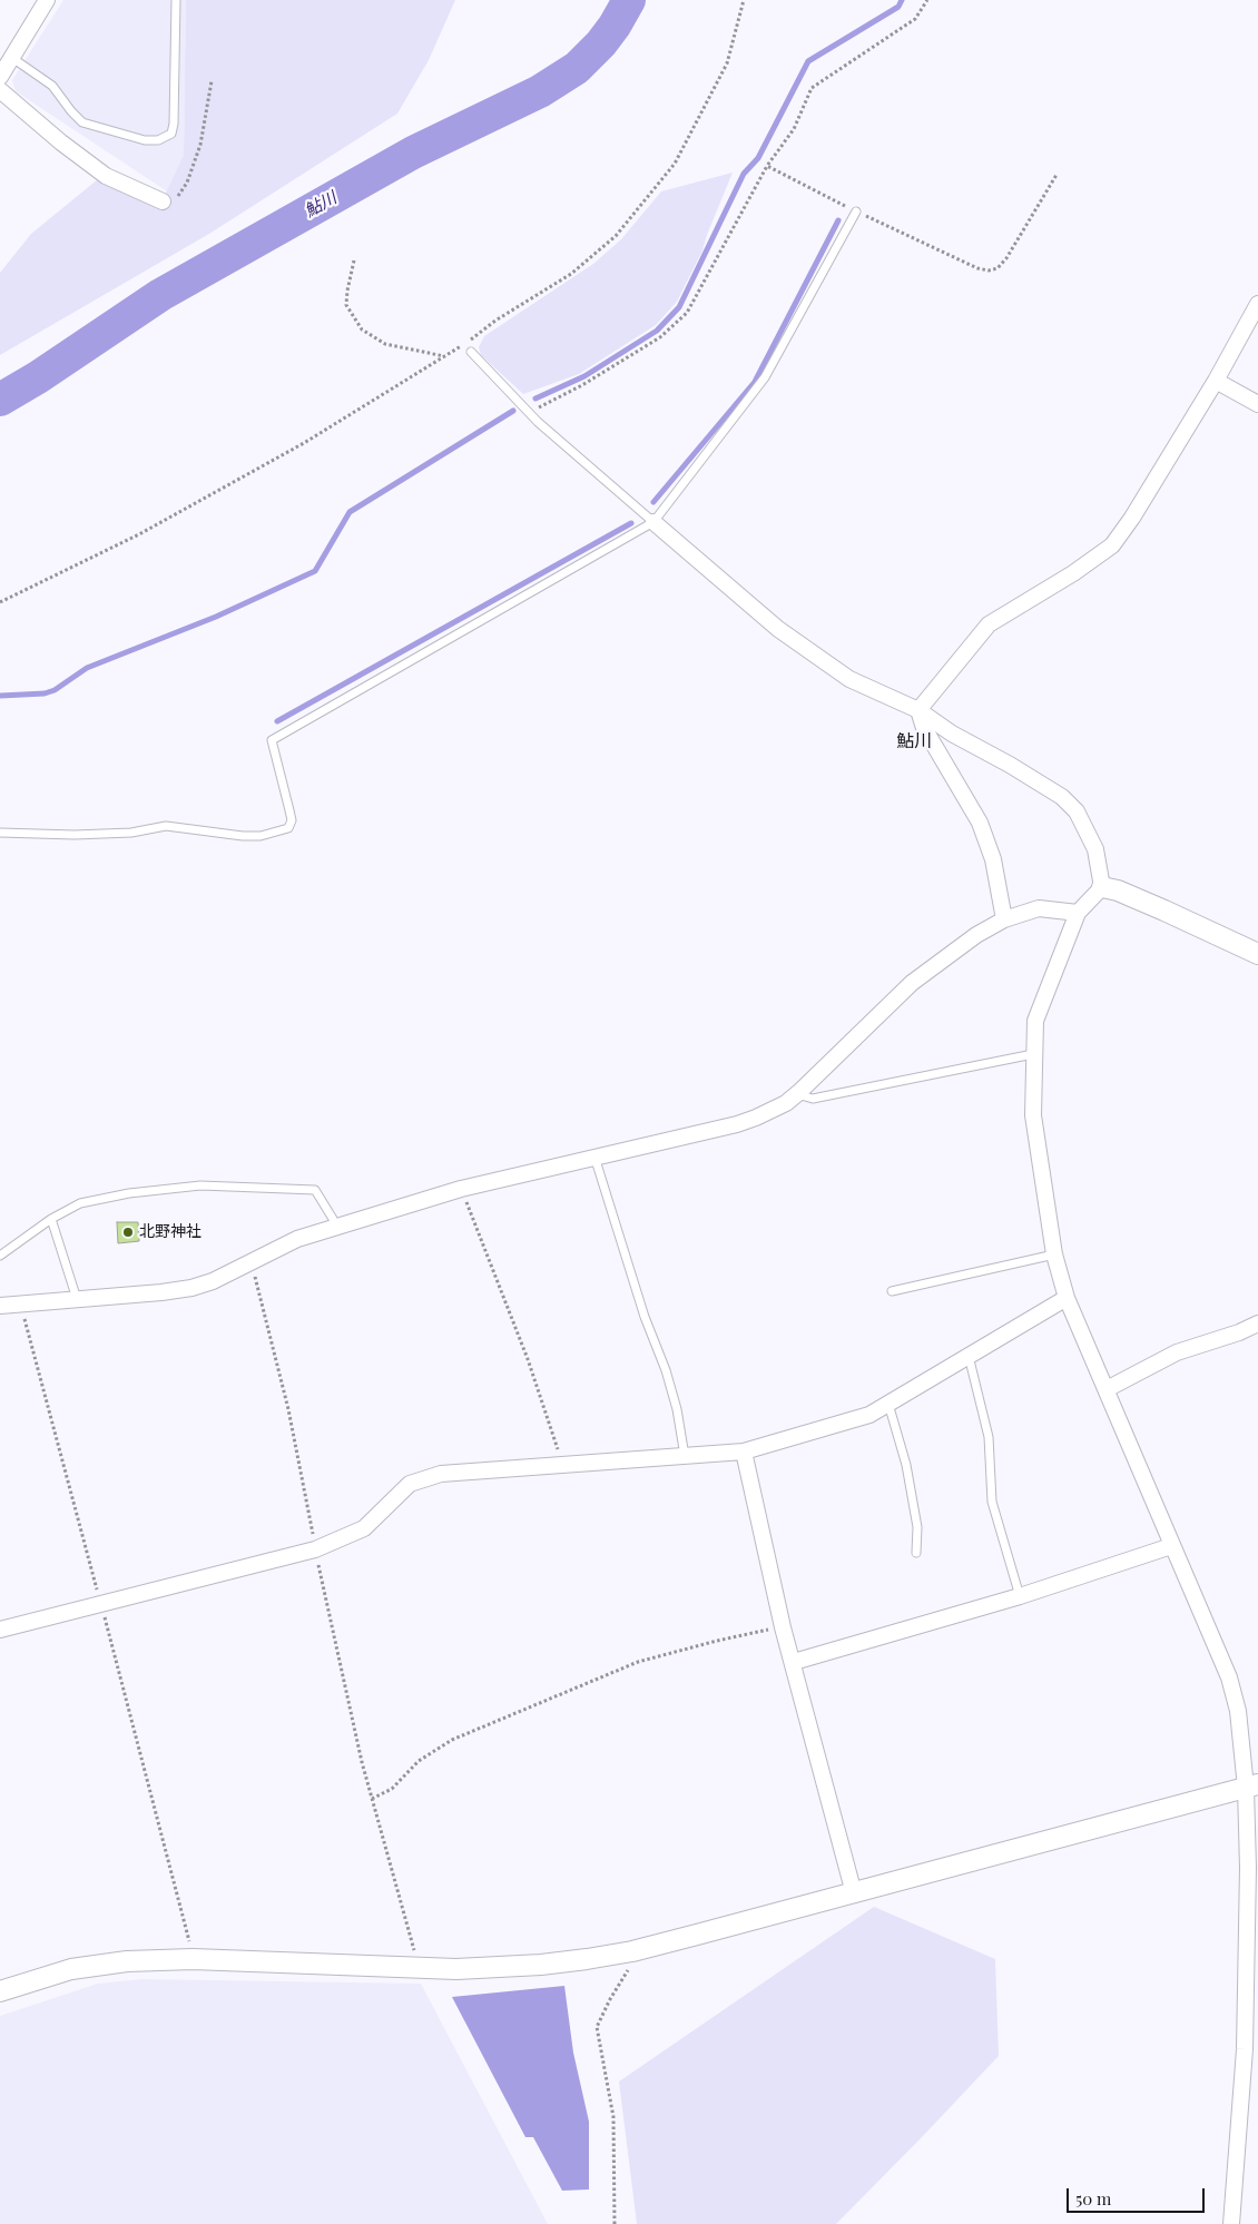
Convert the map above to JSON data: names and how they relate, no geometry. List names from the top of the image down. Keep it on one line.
{"districts":["鮎川"],"water":["鮎川"],"places":["北野神社"],"scale_bar":"50 m"}
